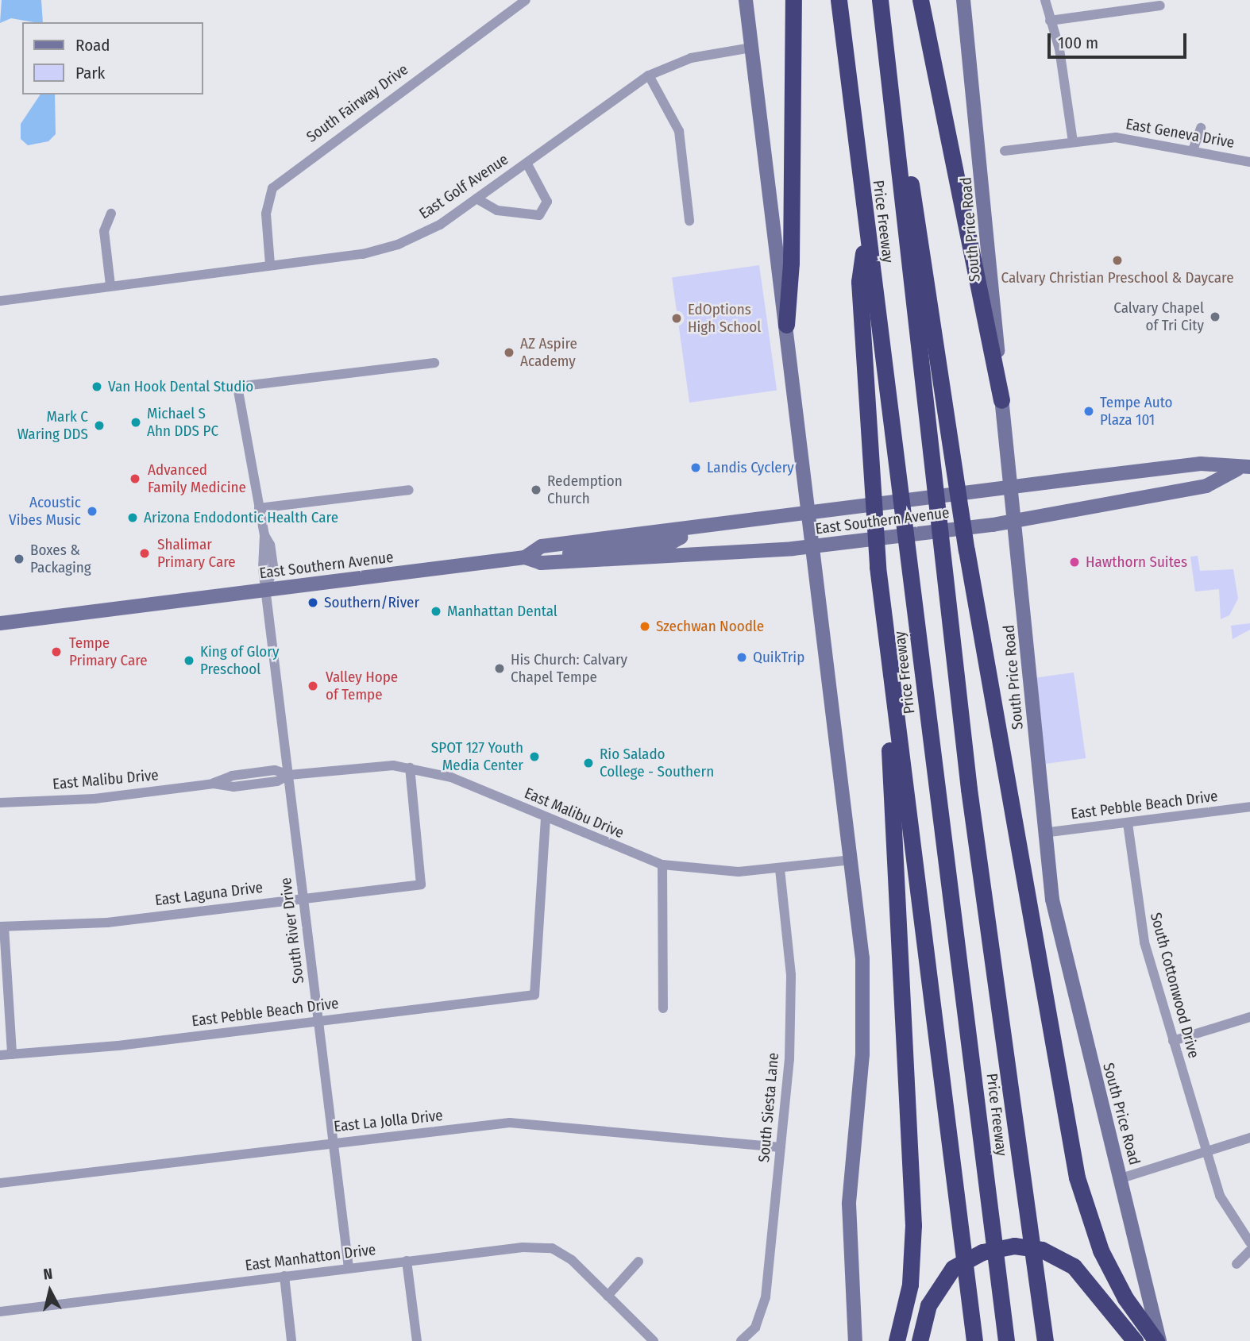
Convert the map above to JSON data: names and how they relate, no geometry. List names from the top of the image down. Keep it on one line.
{"streets":{"highway":["Price Freeway"],"main road":["South Price Road","East Southern Avenue"],"street":["South Fairway Drive","East Geneva Drive","East Golf Avenue","East Malibu Drive","East Pebble Beach Drive","East Laguna Drive","South River Drive","South Cottonwood Drive","South Siesta Lane","East La Jolla Drive","East Manhatton Drive"]},"crossings":[["South Fairway Drive","East Golf Avenue"],["South Price Road","East Southern Avenue"],["South Price Road","East Pebble Beach Drive"],["East Southern Avenue","South River Drive"],["East Malibu Drive","East Pebble Beach Drive"],["East Malibu Drive","East Laguna Drive"],["East Malibu Drive","South River Drive"],["East Malibu Drive","South Siesta Lane"],["East Pebble Beach Drive","South River Drive"],["East Pebble Beach Drive","South Cottonwood Drive"],["East Laguna Drive","South River Drive"],["South River Drive","East La Jolla Drive"],["South River Drive","East Manhatton Drive"],["South Siesta Lane","East La Jolla Drive"]],"places":["Calvary Christian Preschool & Daycare","Calvary Chapel of Tri City","EdOptions High School","AZ Aspire Academy","Van Hook Dental Studio","Tempe Auto Plaza 101","Michael S Ahn DDS PC","Mark C Waring DDS","Landis Cyclery","Advanced Family Medicine","Redemption Church","Acoustic Vibes Music","Arizona Endodontic Health Care","Shalimar Primary Care","Boxes & Packaging","Hawthorn Suites","Southern/River","Manhattan Dental","Szechwan Noodle","Tempe Primary Care","QuikTrip","King of Glory Preschool","His Church: Calvary Chapel Tempe","Valley Hope of Tempe","SPOT 127 Youth Media Center","Rio Salado College - Southern"],"legend":["Road","Park"],"scale_bar":"100 m","north":"top"}
